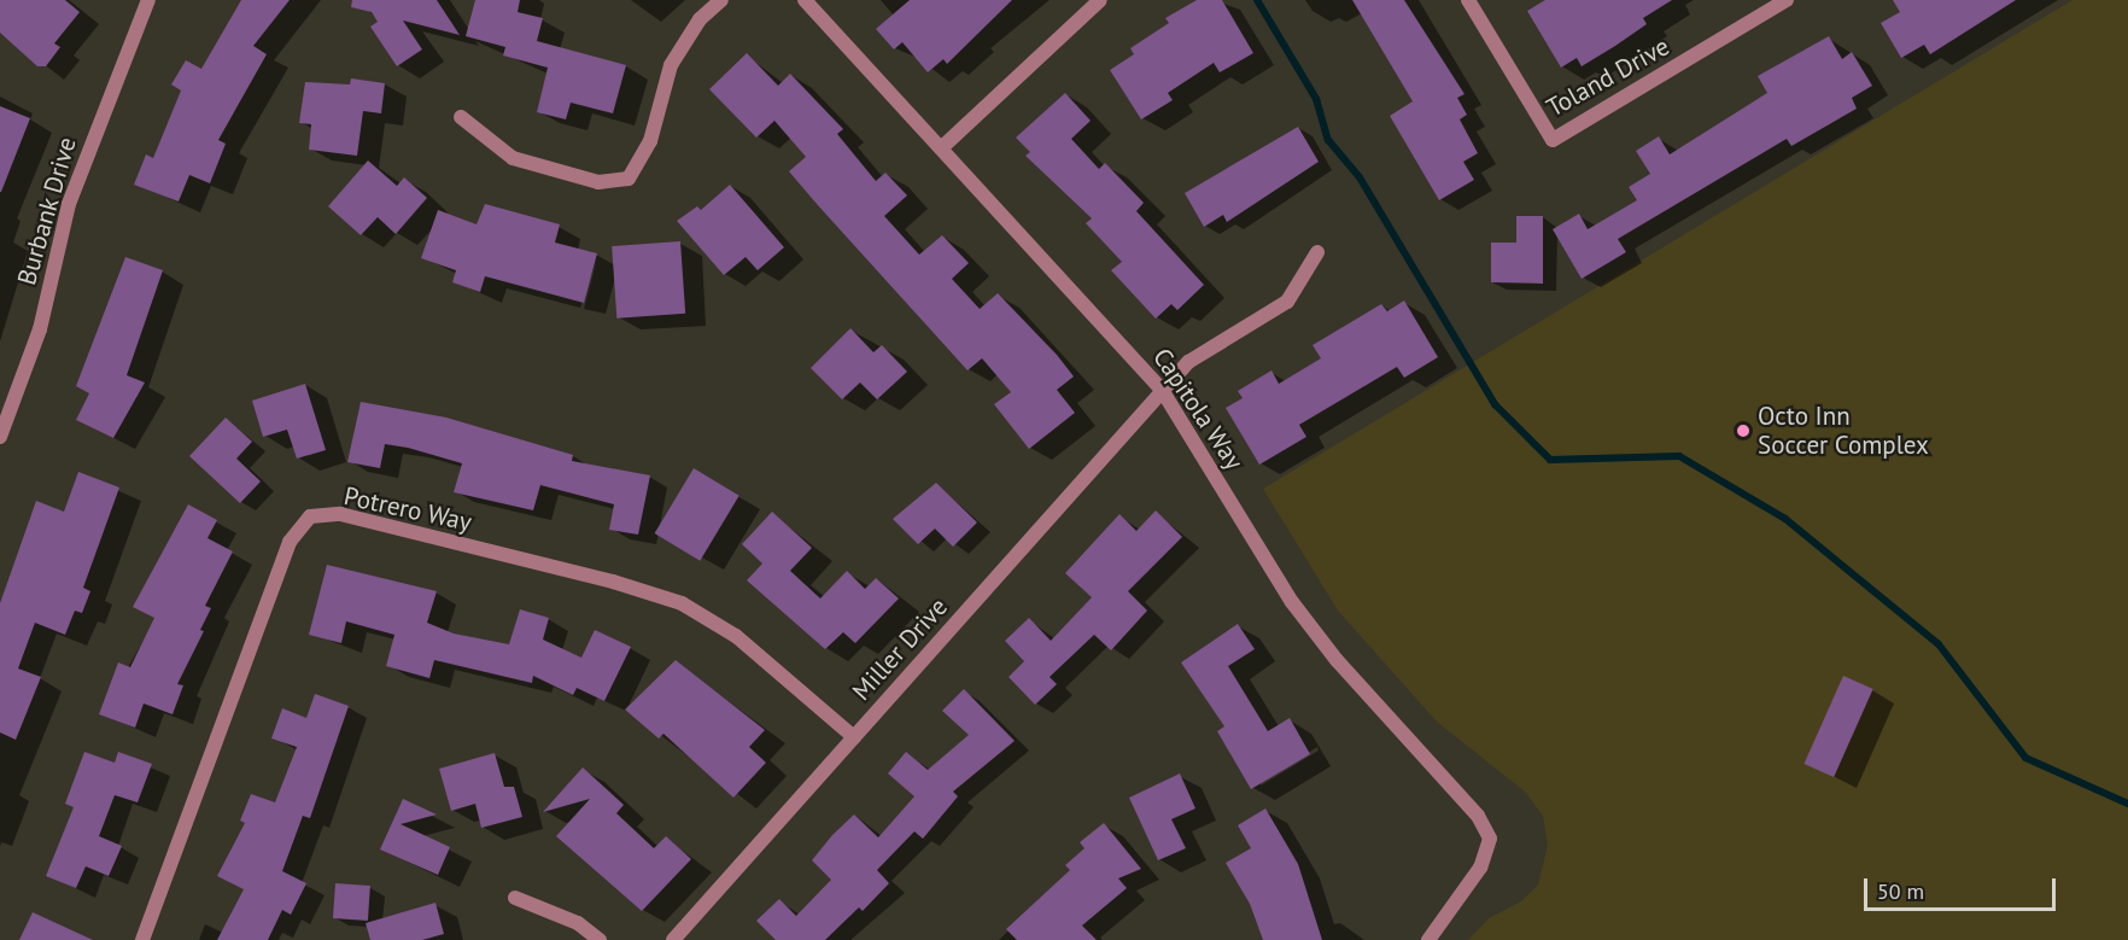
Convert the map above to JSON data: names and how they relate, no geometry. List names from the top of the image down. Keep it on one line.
{"streets":{"street":["Toland Drive","Burbank Drive","Capitola Way","Potrero Way","Miller Drive"]},"crossings":[["Capitola Way","Miller Drive"],["Potrero Way","Miller Drive"]],"places":["Octo Inn Soccer Complex"],"scale_bar":"50 m"}
